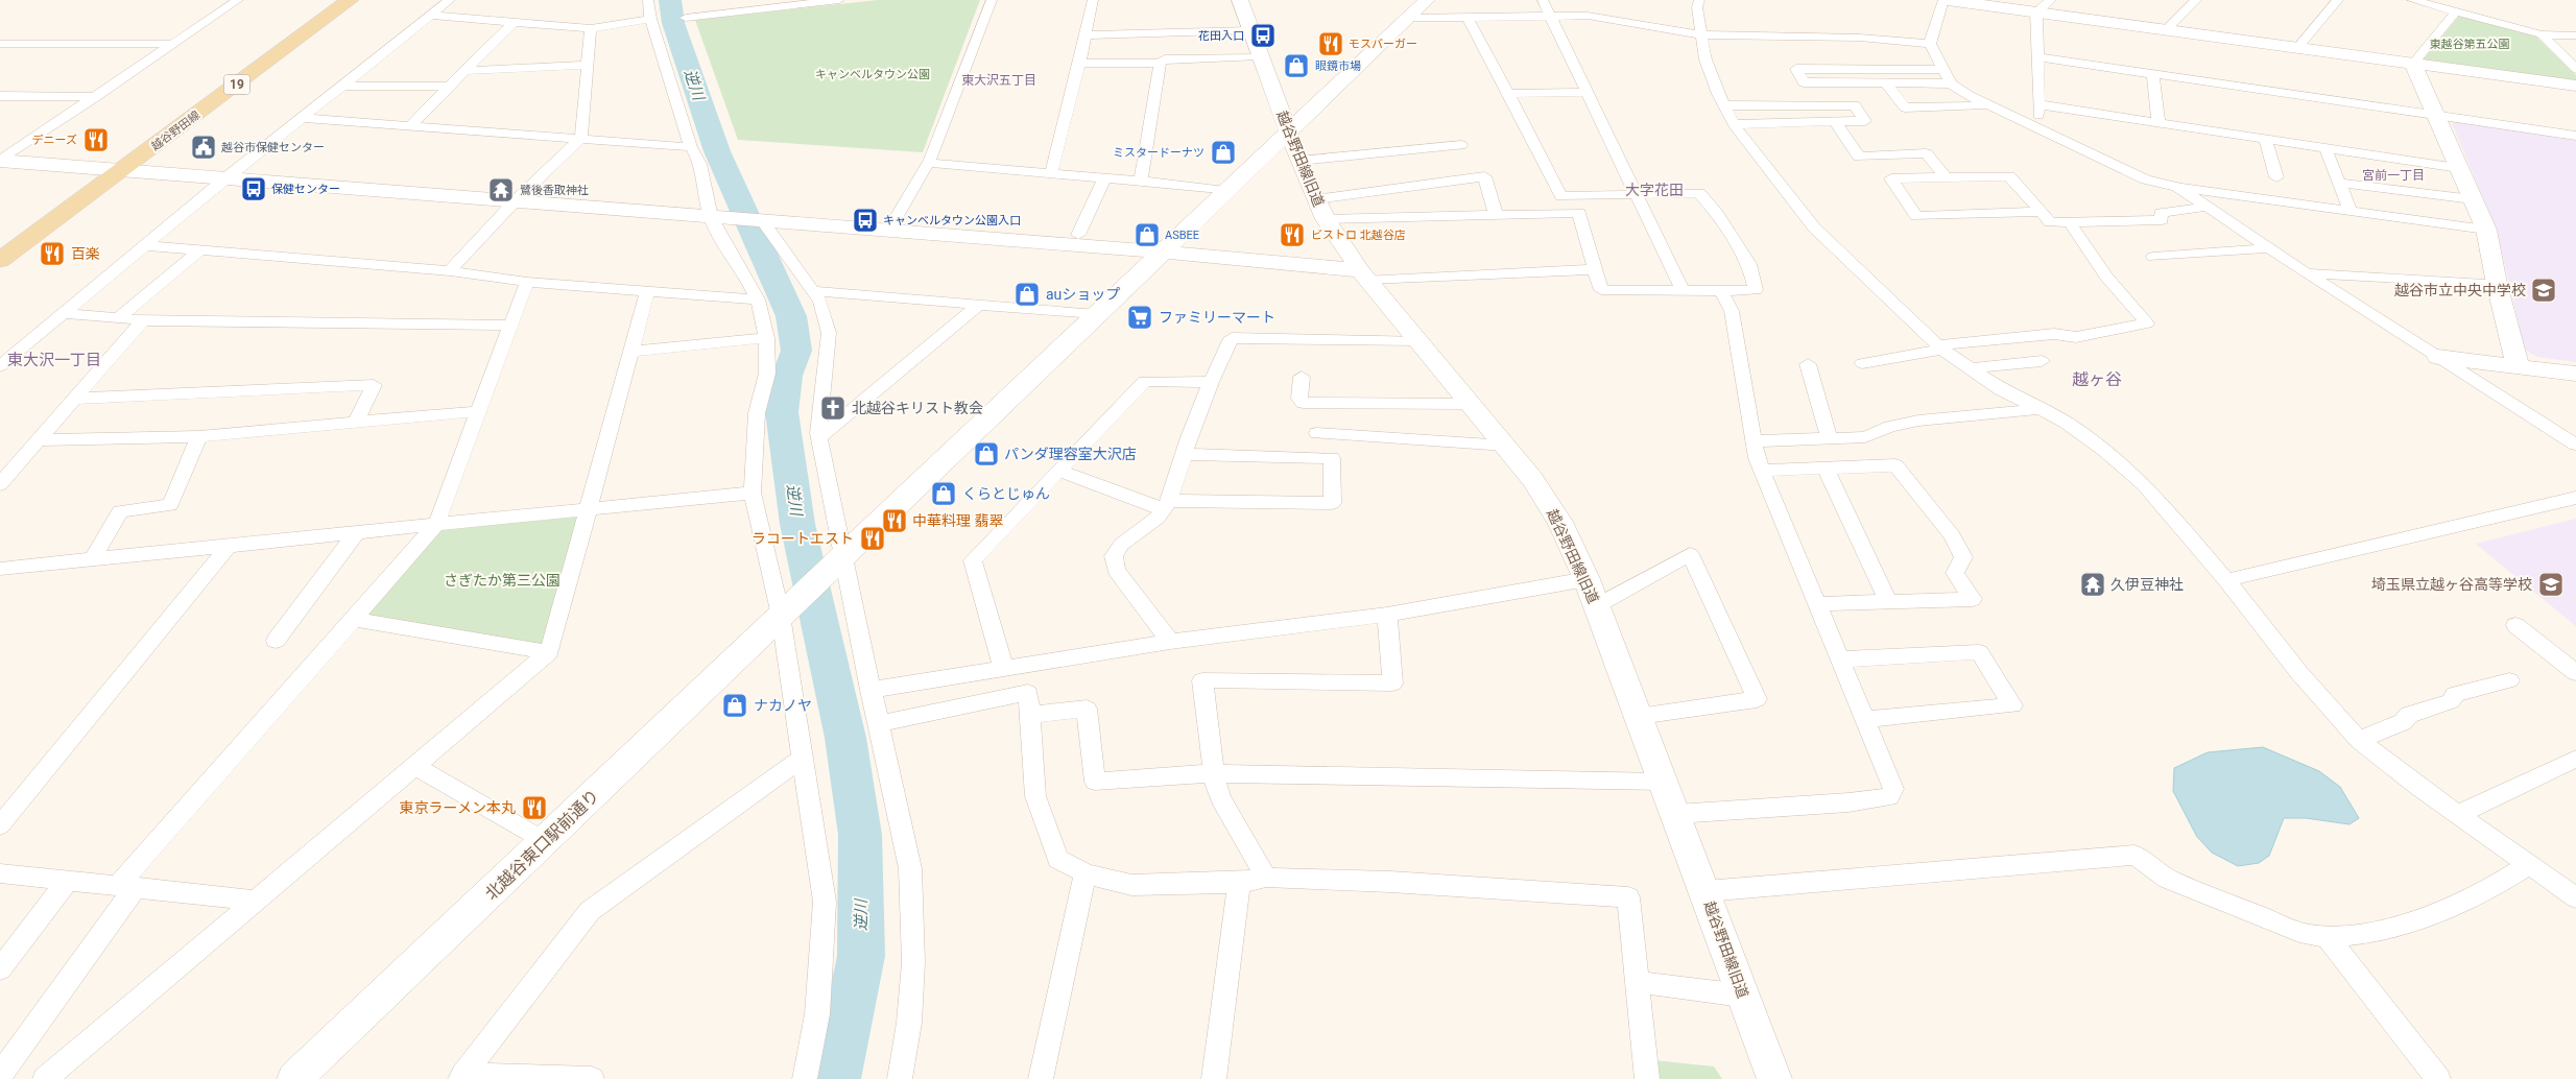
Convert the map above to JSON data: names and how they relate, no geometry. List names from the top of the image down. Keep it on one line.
{"streets":{"main road":["19","越谷野田線"],"street":["越谷野田線旧道","北越谷東口駅前通り"]},"crossings":[["越谷野田線旧道","北越谷東口駅前通り"]],"districts":["東大沢五丁目","宮前一丁目","大字花田","東大沢一丁目","越ヶ谷"],"water":["逆川"],"parks":["東越谷第五公園","キャンベルタウン公園","さぎたか第三公園"],"places":{"bus stop":["花田入口","保健センター","キャンベルタウン公園入口"],"restaurant":["モスバーガー","デニーズ","ビストロ 北越谷店","百楽","中華料理 翡翠","ラコートエスト","東京ラーメン本丸"],"shop":["眼鏡市場","ミスタードーナツ","ASBEE","auショップ","パンダ理容室大沢店","くらとじゅん","ナカノヤ"],"public building":["越谷市保健センター"],"temple":["鷺後香取神社","久伊豆神社"],"school or university":["越谷市立中央中学校","埼玉県立越ヶ谷高等学校"],"supermarket":["ファミリーマート"],"church":["北越谷キリスト教会"]}}
